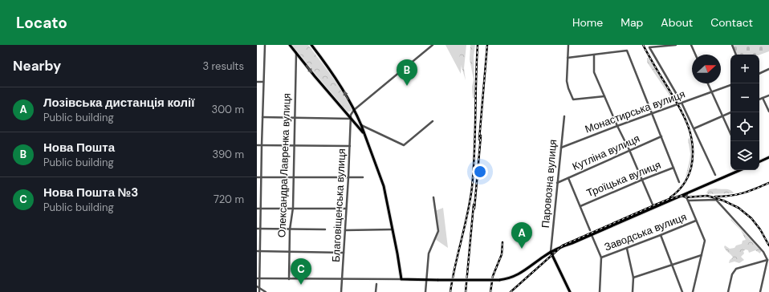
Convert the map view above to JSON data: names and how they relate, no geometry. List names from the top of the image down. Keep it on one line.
{"streets":{"street":["Монастирська вулиця","Кутліна вулиця","Олександра Лавренка вулиця","Троїцька вулиця","Паровозна вулиця","Благовіщенська вулиця","Заводська вулиця"]},"crossings":[["Монастирська вулиця","Паровозна вулиця"],["Кутліна вулиця","Паровозна вулиця"]],"north":"right","page":{"header":"Locato","nav":["Home","Map","About","Contact"],"heading":["Nearby","3 results"],"map_buttons":["+","−"],"pins":["B","A","C"],"list":[{"mark":"A","name":"Лозівська дистанція колії","note":"Public building","value":"300 m"},{"mark":"B","name":"Нова Пошта","note":"Public building","value":"390 m"},{"mark":"C","name":"Нова Пошта №3","note":"Public building","value":"720 m"}]}}
